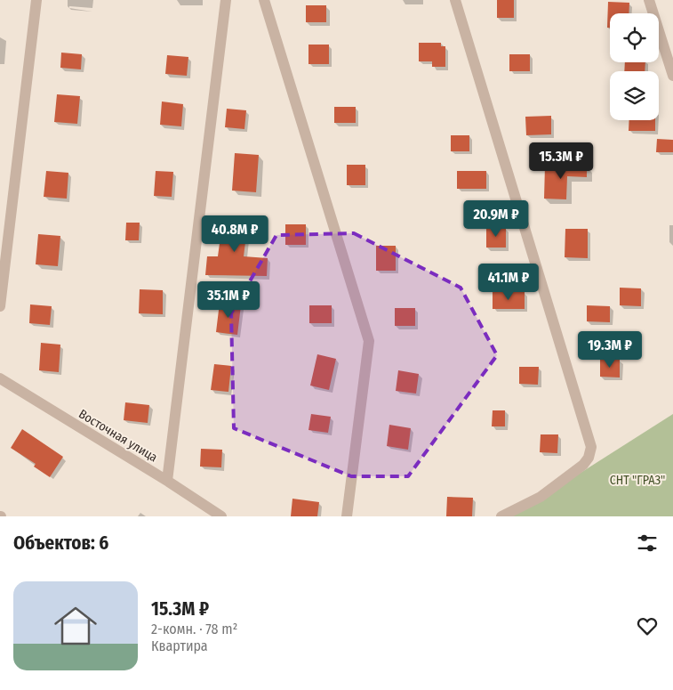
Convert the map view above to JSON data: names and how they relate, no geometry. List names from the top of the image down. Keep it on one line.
{"streets":{"street":["Восточная улица"]},"parks":["СНТ \"ГРАЗ\""],"page":{"price":["15.3M ₽","20.9M ₽","40.8M ₽","41.1M ₽","35.1M ₽","19.3M ₽"],"heading":"Объектов: 6","list":[{"name":"15.3M ₽","note":"2-комн. · 78 m² · Квартира"}]}}
